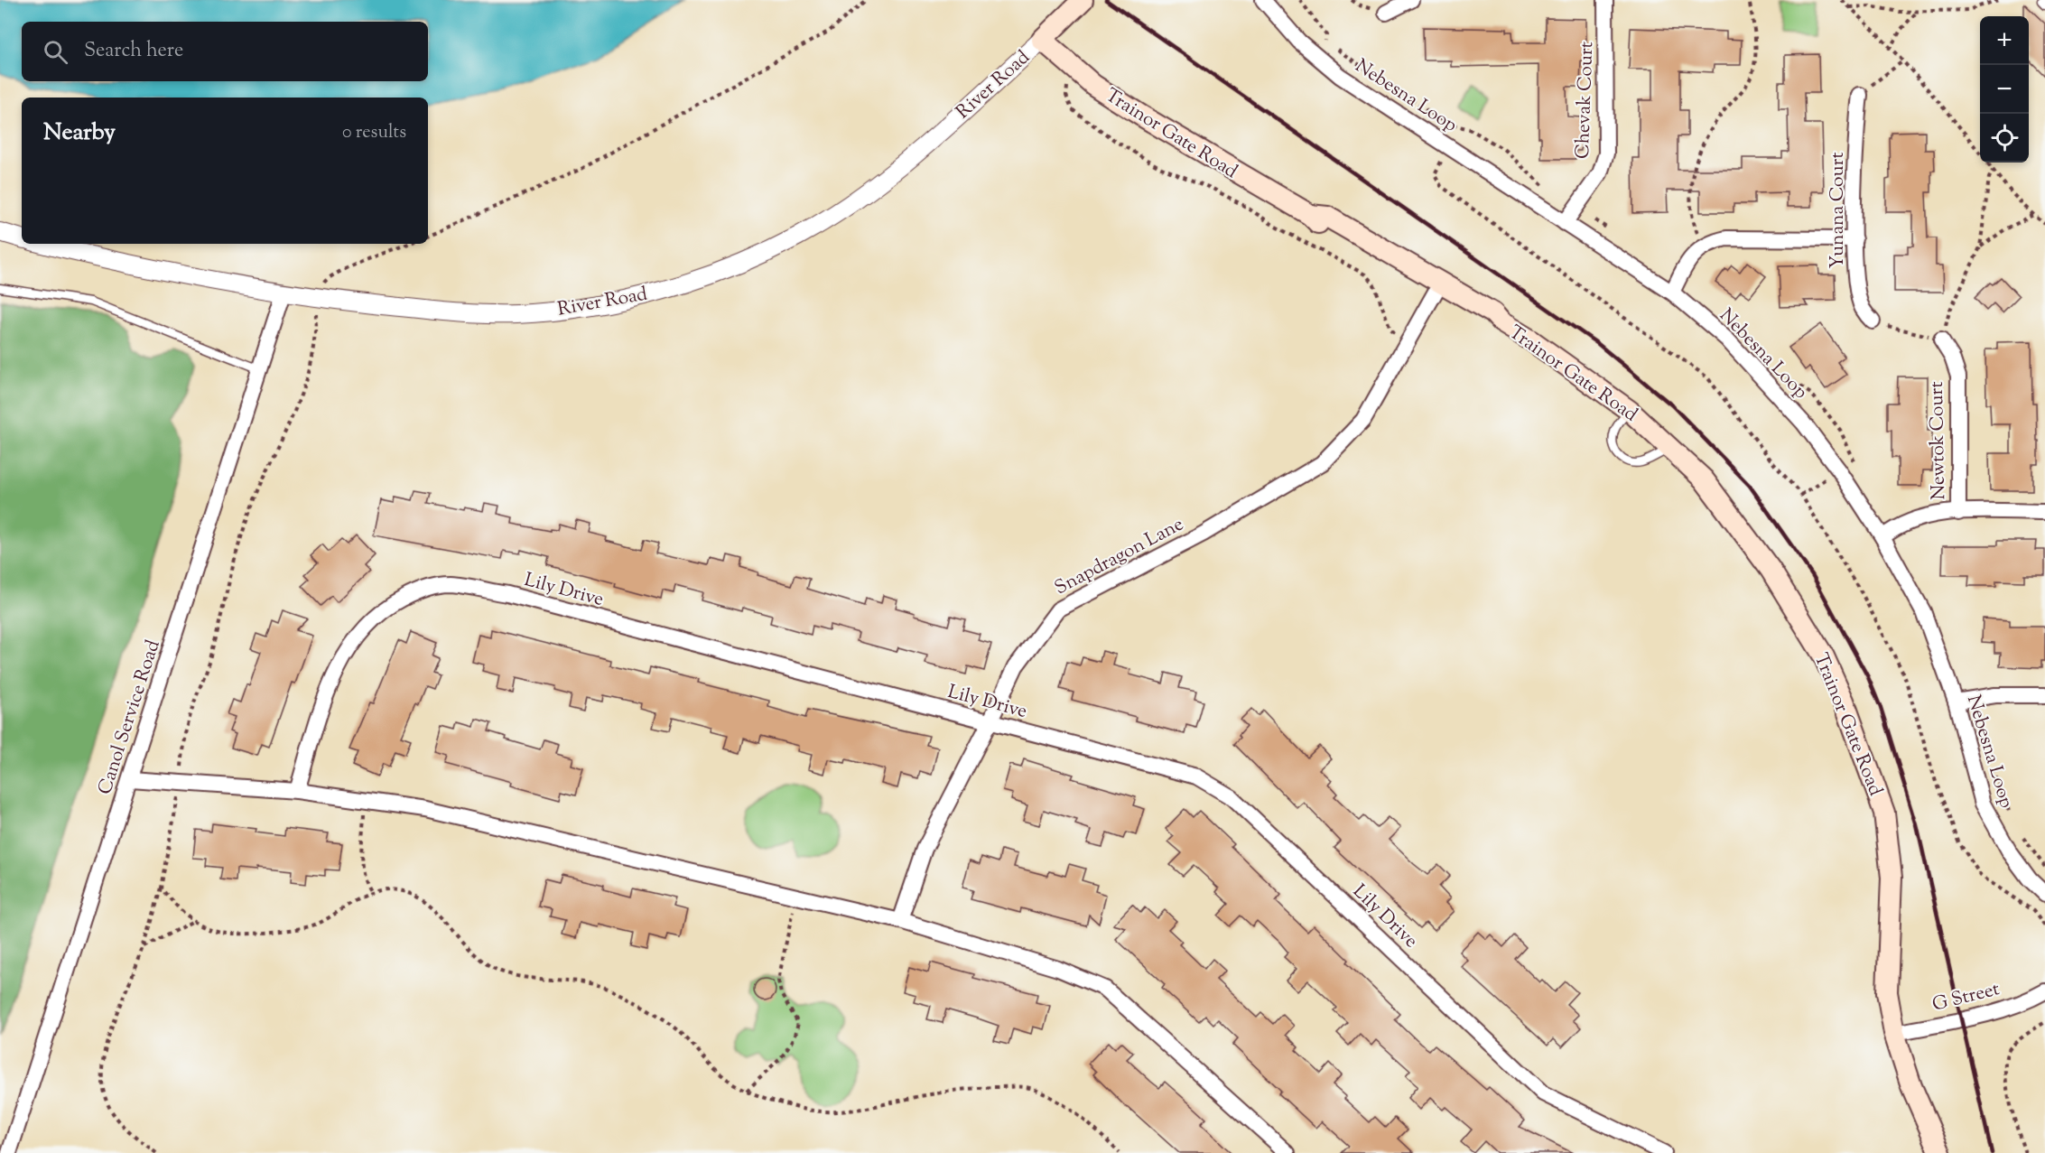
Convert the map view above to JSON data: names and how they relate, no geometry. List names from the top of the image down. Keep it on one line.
{"streets":{"main road":["River Road","Trainor Gate Road"],"street":["Nebesna Loop","Chevak Court","Yunana Court","Newtok Court","Snapdragon Lane","Lily Drive","Canol Service Road","G Street"]},"crossings":[["River Road","Trainor Gate Road"],["River Road","Canol Service Road"],["Nebesna Loop","Chevak Court"],["Trainor Gate Road","Snapdragon Lane"],["Trainor Gate Road","G Street"],["Snapdragon Lane","Lily Drive"]],"page":{"map_buttons":["+","−"],"search":"Search here","heading":["Nearby","0 results"]}}
